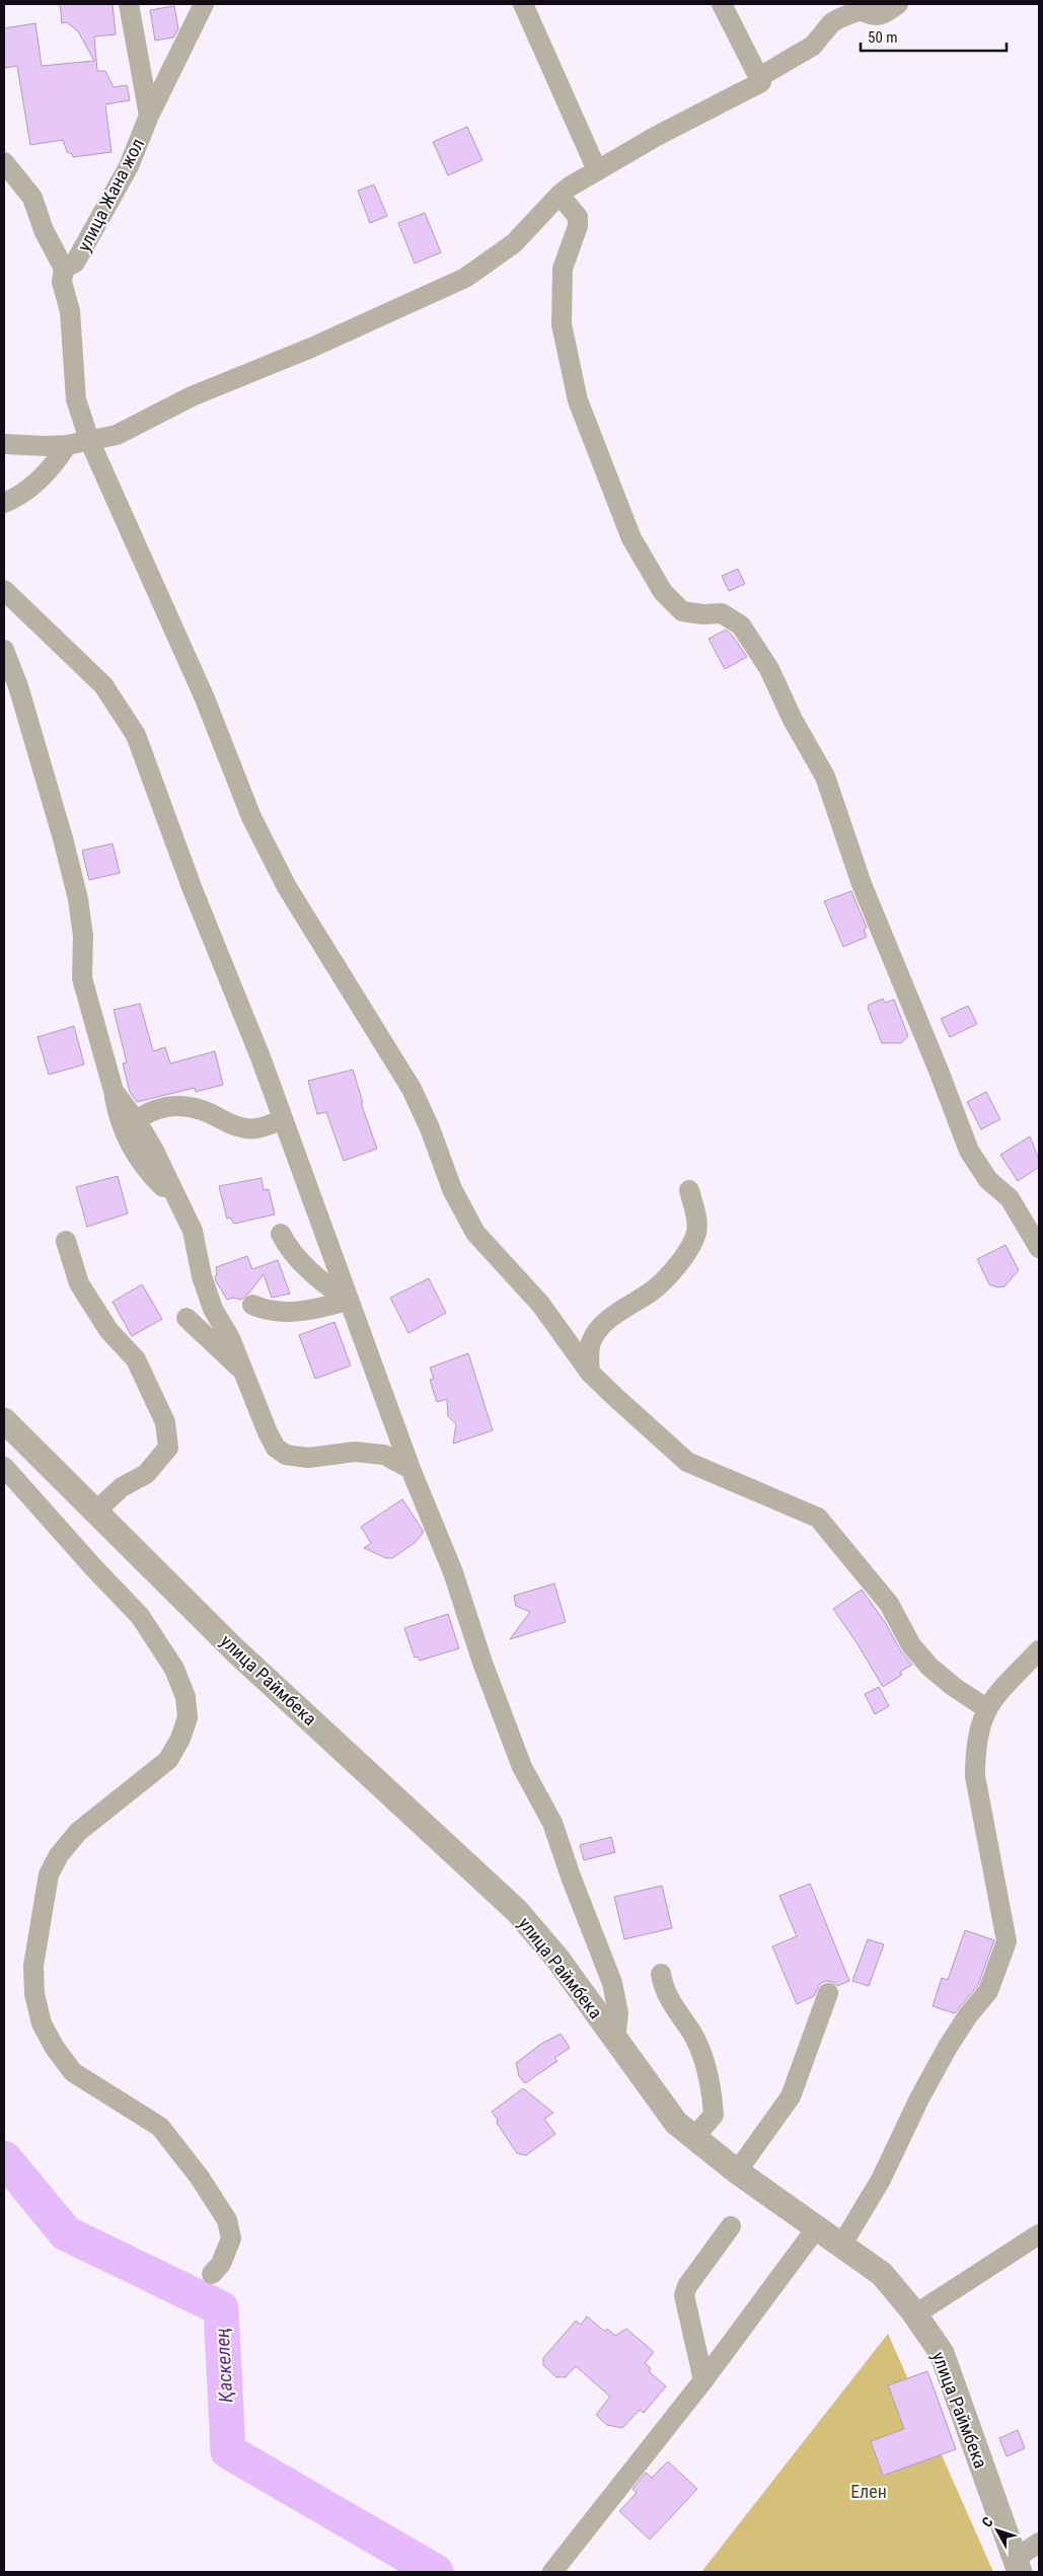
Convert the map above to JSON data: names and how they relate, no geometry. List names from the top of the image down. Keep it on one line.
{"streets":{"street":["улица Жана жол","улица Раймбека"]},"water":["Қаскелең"],"parks":["Елен"],"scale_bar":"50 m","north":"top left"}
